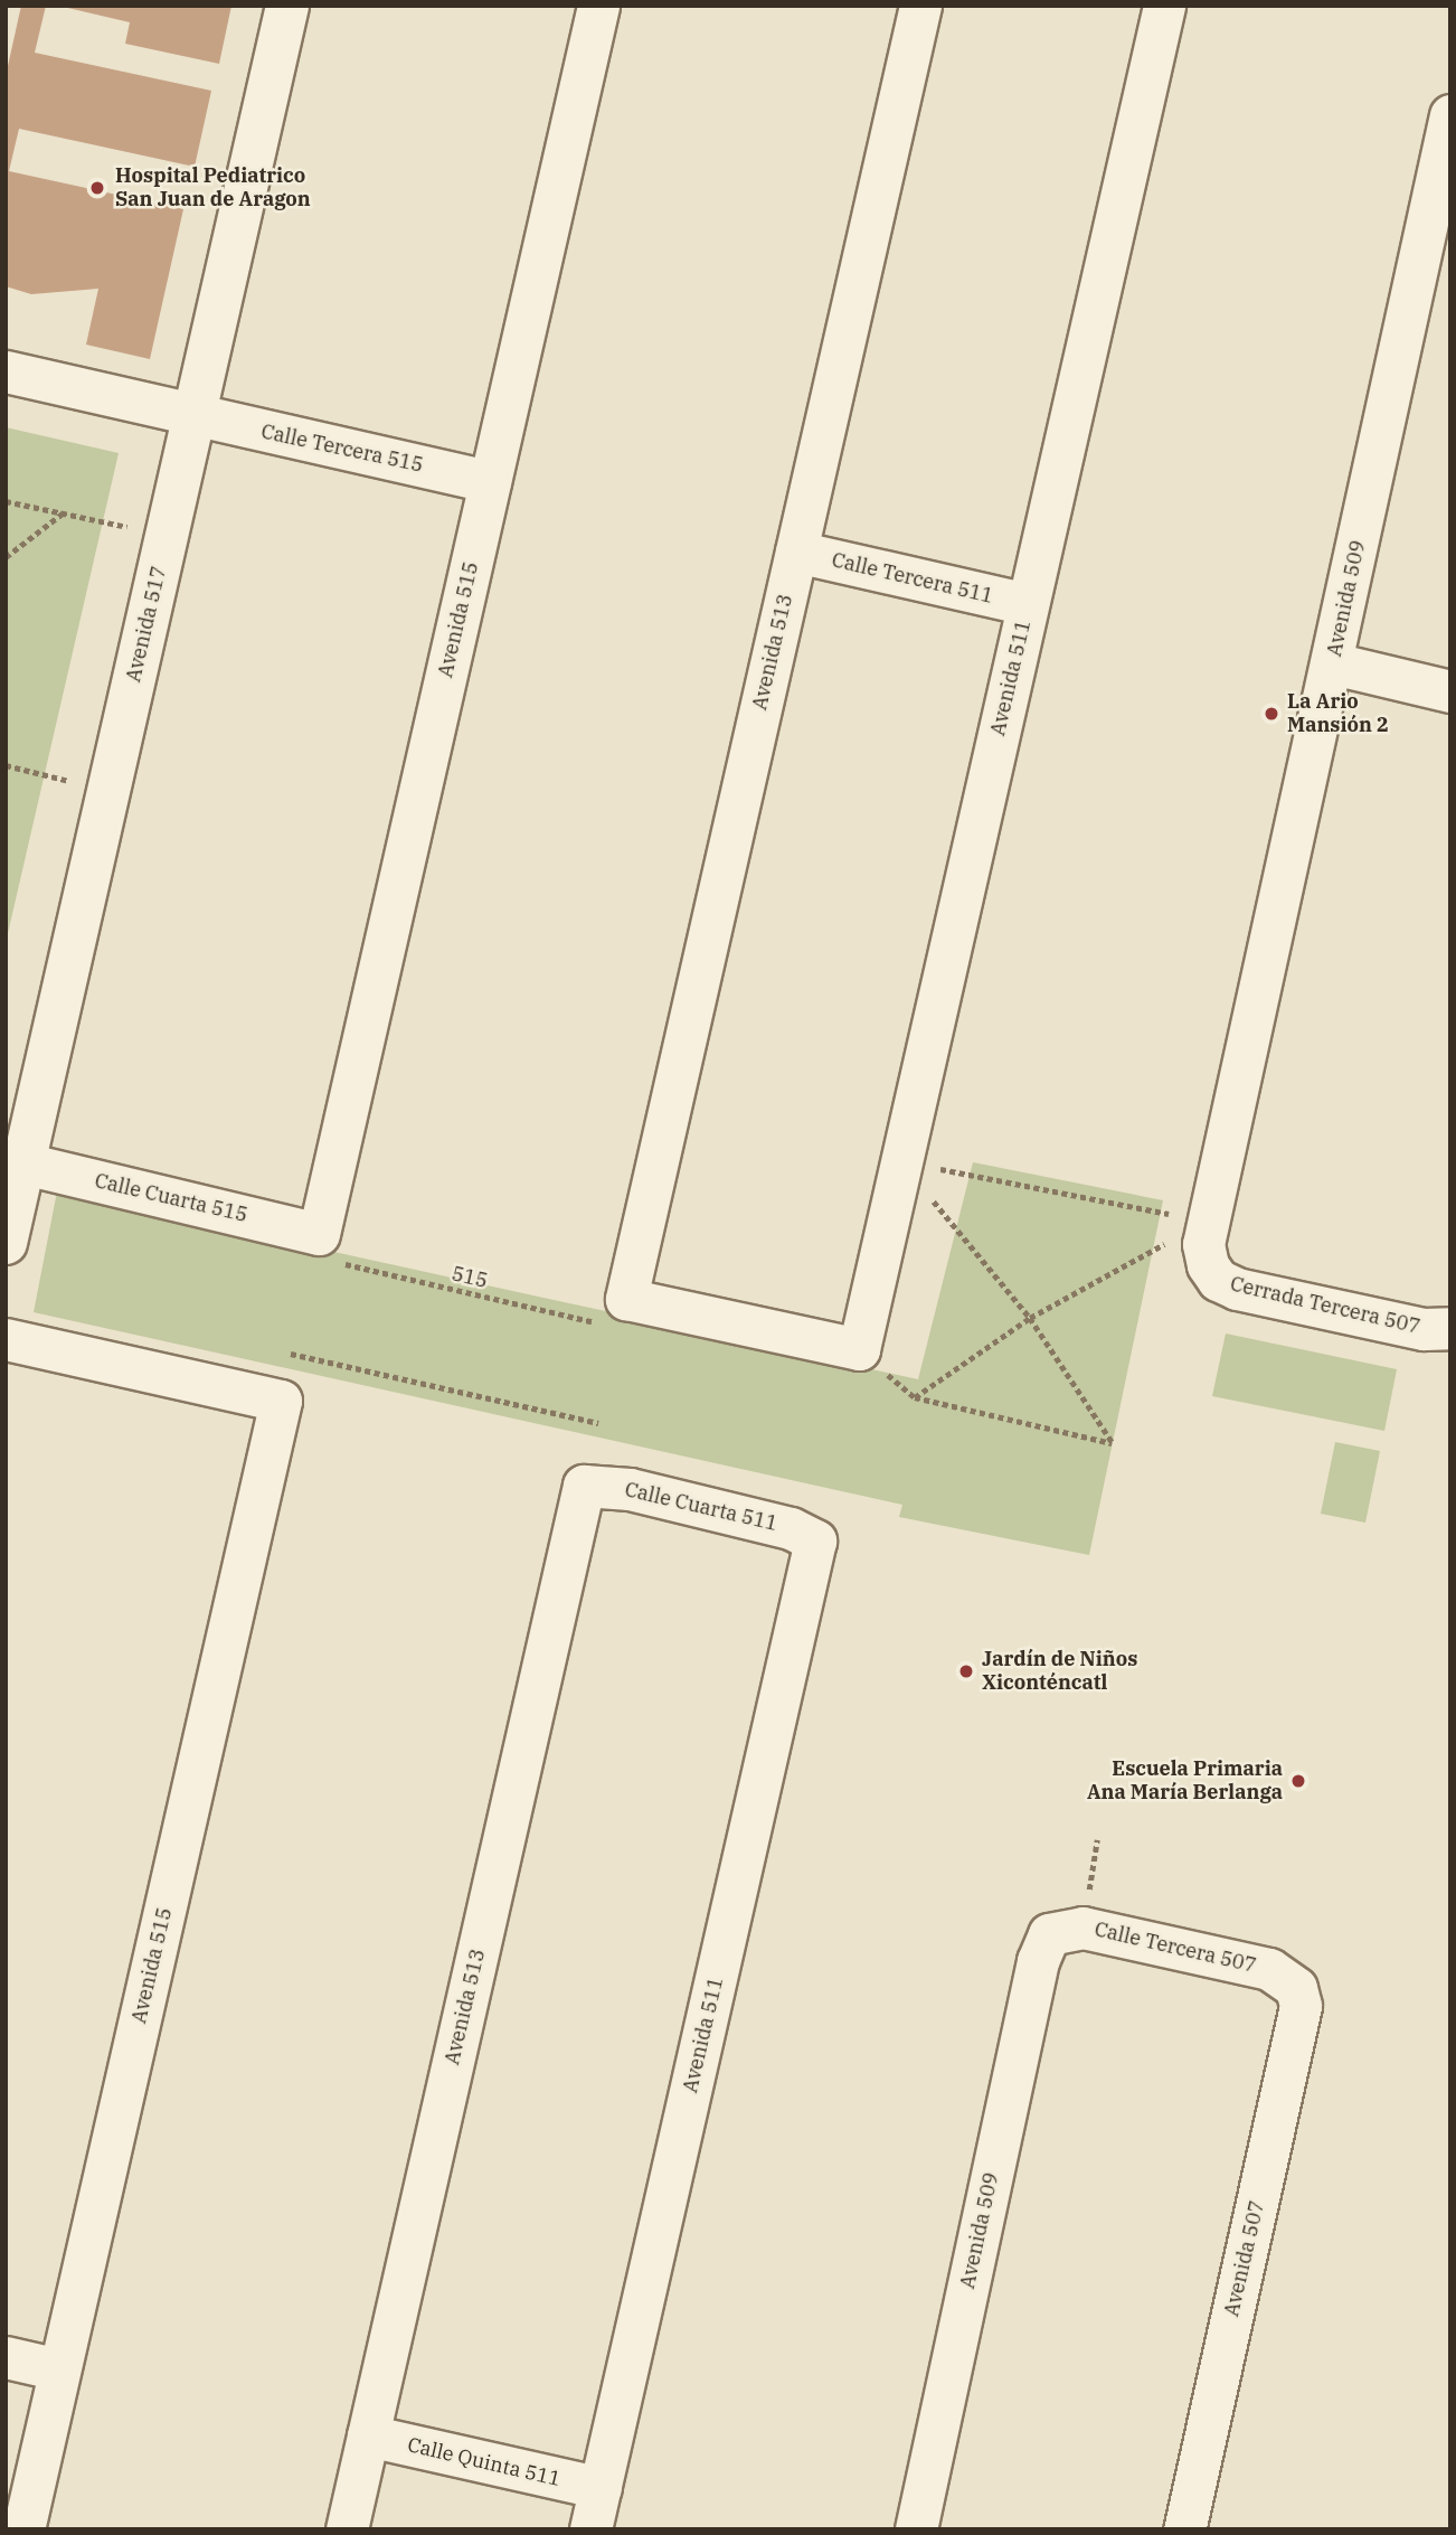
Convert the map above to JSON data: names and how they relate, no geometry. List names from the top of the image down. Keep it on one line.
{"streets":{"street":["Calle Tercera 515","Calle Tercera 511","Avenida 509","Avenida 515","Avenida 517","Avenida 513","Avenida 511","Calle Cuarta 515","Cerrada Tercera 507","Calle Cuarta 511","Calle Tercera 507","Avenida 507","Calle Quinta 511"],"path":["515"]},"crossings":[["Calle Tercera 515","Avenida 515"],["Calle Tercera 515","Avenida 517"],["Calle Tercera 511","Avenida 513"],["Calle Tercera 511","Avenida 511"],["Avenida 509","Cerrada Tercera 507"],["Avenida 509","Calle Tercera 507"],["Avenida 515","Calle Cuarta 515"],["Avenida 515","515"],["Avenida 517","Calle Cuarta 515"],["Avenida 513","Avenida 511"],["Avenida 513","515"],["Avenida 513","Calle Cuarta 511"],["Avenida 513","Calle Quinta 511"],["Avenida 511","515"],["Avenida 511","Calle Cuarta 511"],["Avenida 511","Calle Quinta 511"],["Calle Cuarta 515","515"],["Calle Tercera 507","Avenida 507"]],"places":["Hospital Pediatrico San Juan de Aragon","La Ario Mansión 2","Jardín de Niños Xiconténcatl","Escuela Primaria Ana María Berlanga"]}
